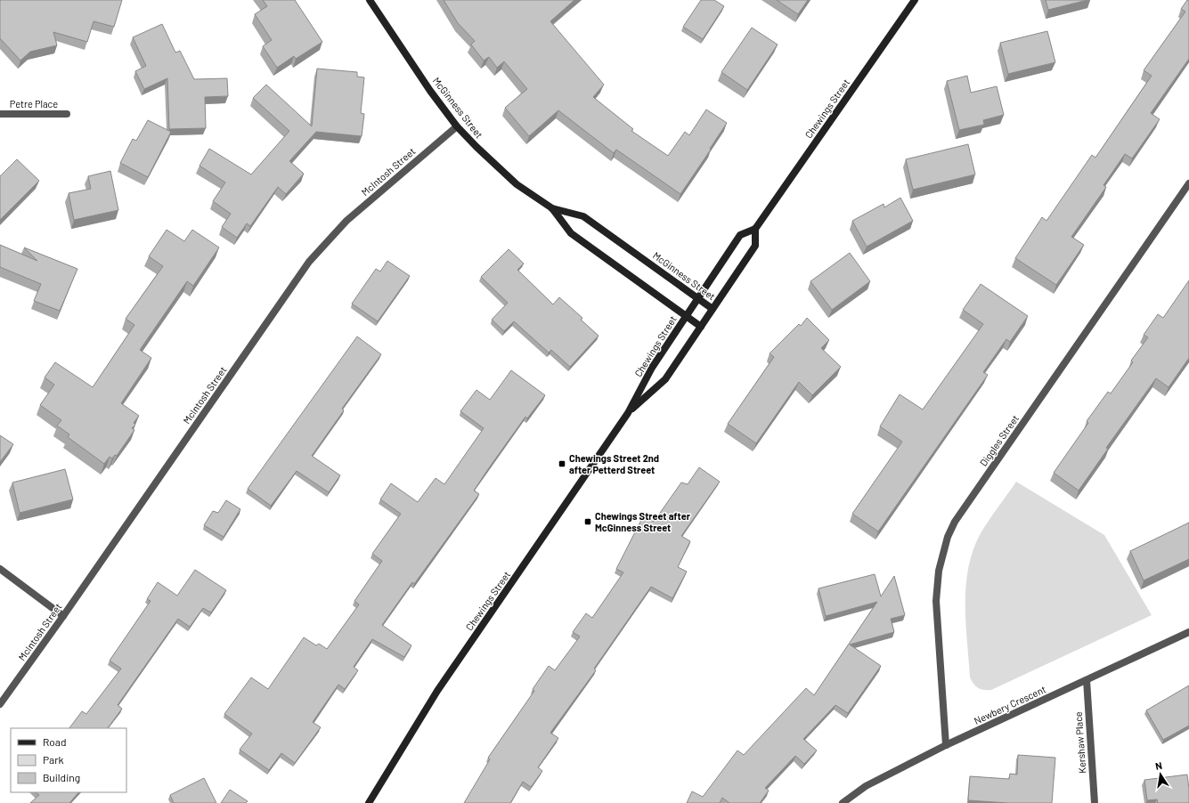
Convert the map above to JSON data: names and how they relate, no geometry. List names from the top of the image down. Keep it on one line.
{"streets":{"street":["Petre Place","McGinness Street","Chewings Street","McIntosh Street","Diggles Street","Newbery Crescent","Kershaw Place"]},"crossings":[["McGinness Street","Chewings Street"],["McGinness Street","McIntosh Street"],["Diggles Street","Newbery Crescent"],["Newbery Crescent","Kershaw Place"]],"places":{"transit":["Chewings Street 2nd after Petterd Street","Chewings Street after McGinness Street"]},"legend":["Road","Park","Building"],"north":"top"}
